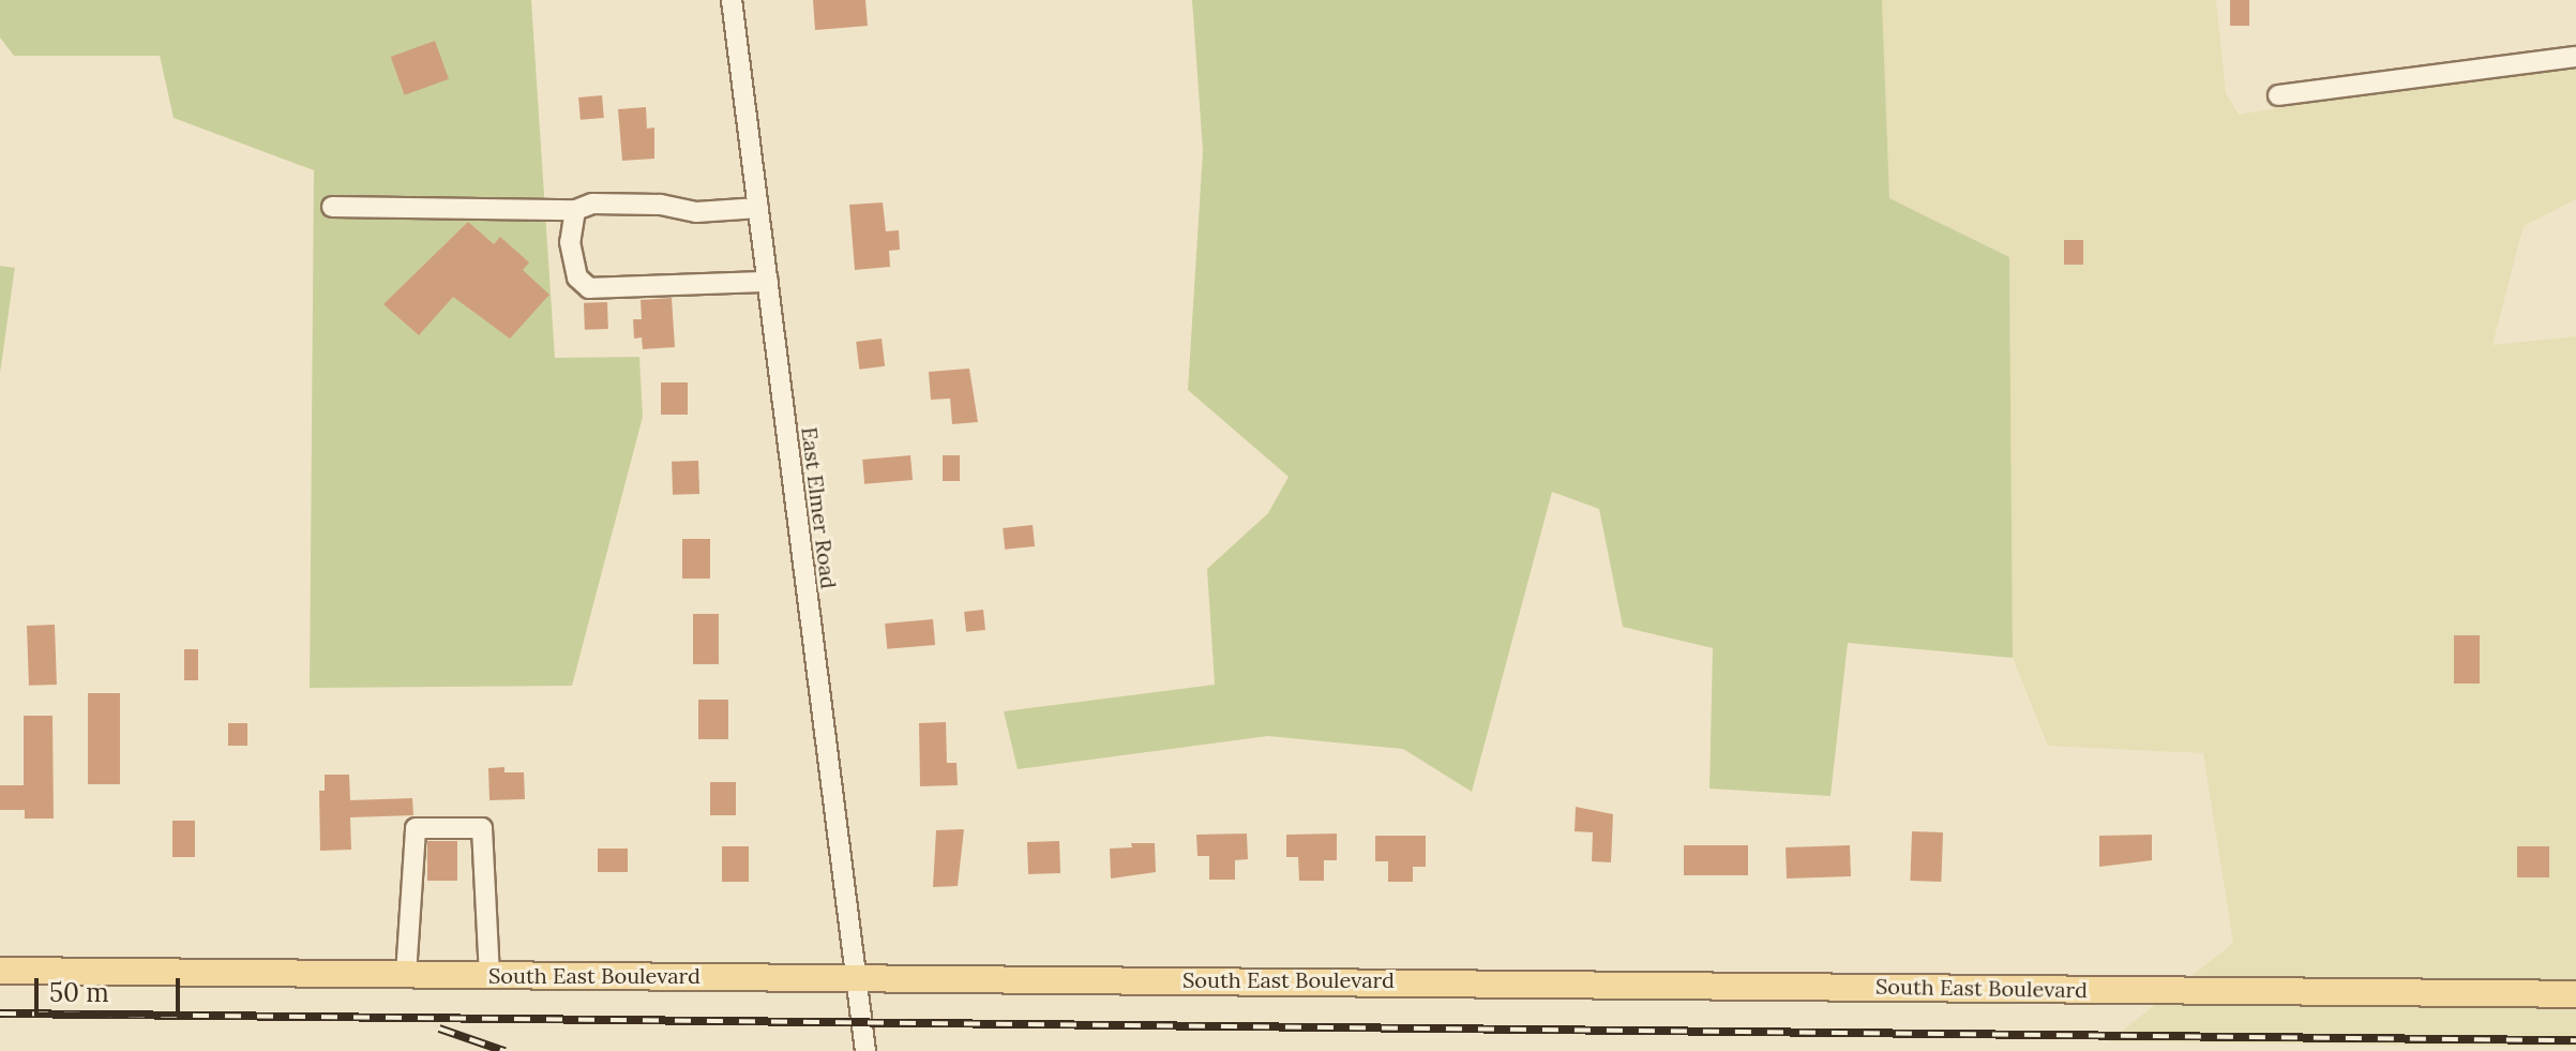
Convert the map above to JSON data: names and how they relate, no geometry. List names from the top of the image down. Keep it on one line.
{"streets":{"main road":["South East Boulevard"],"street":["East Elmer Road"]},"crossings":[["East Elmer Road","South East Boulevard"]],"scale_bar":"50 m"}
